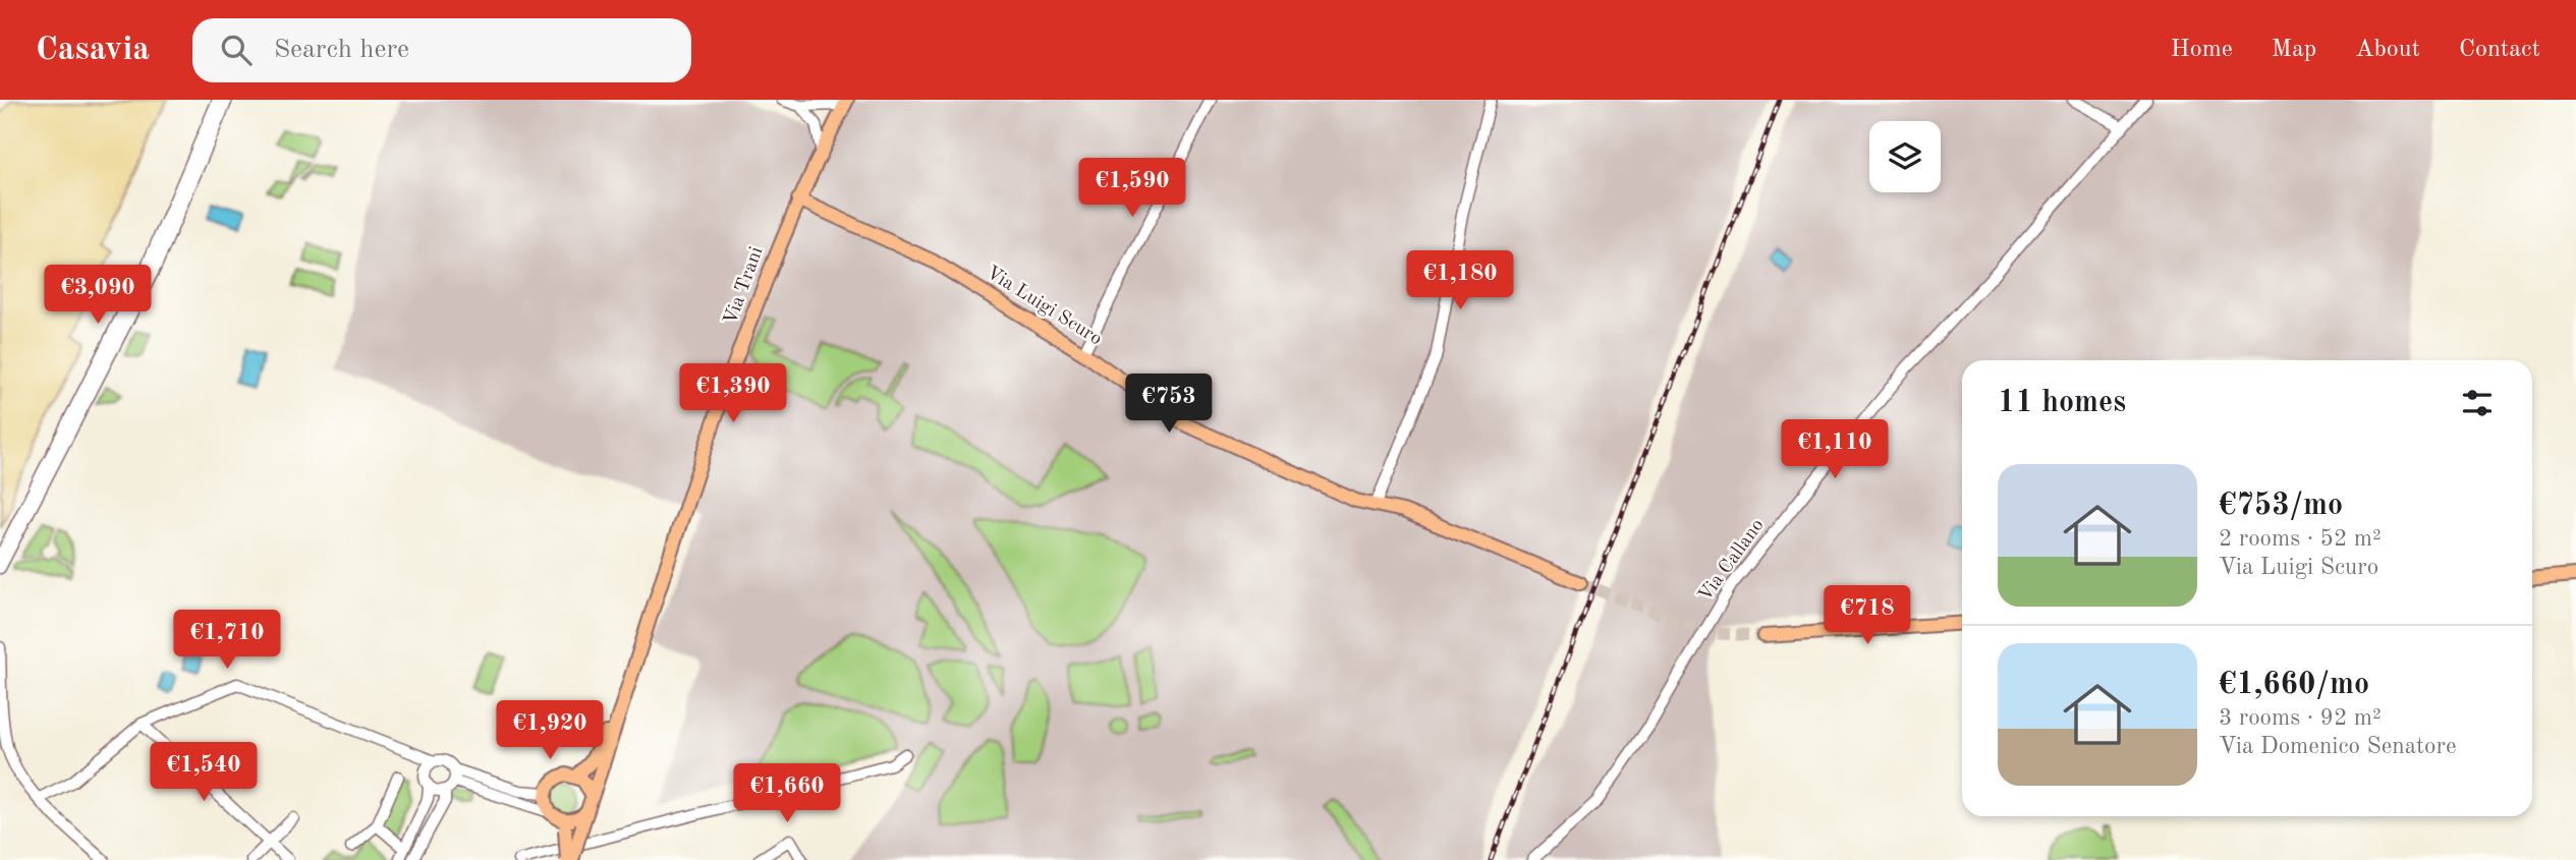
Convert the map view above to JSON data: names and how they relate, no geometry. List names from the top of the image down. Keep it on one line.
{"streets":{"main road":["Via Trani","Via Luigi Scuro"],"street":["Via Callano"]},"crossings":[["Via Trani","Via Luigi Scuro"]],"page":{"header":"Casavia","search":"Search here","nav":["Home","Map","About","Contact"],"price":["€1,590","€1,180","€3,090","€1,390","€753","€1,110","€718","€1,710","€1,920","€1,540","€1,660"],"heading":"11 homes","list":[{"name":"€753/mo","note":"2 rooms · 52 m² · Via Luigi Scuro"},{"name":"€1,660/mo","note":"3 rooms · 92 m² · Via Domenico Senatore"}]}}
